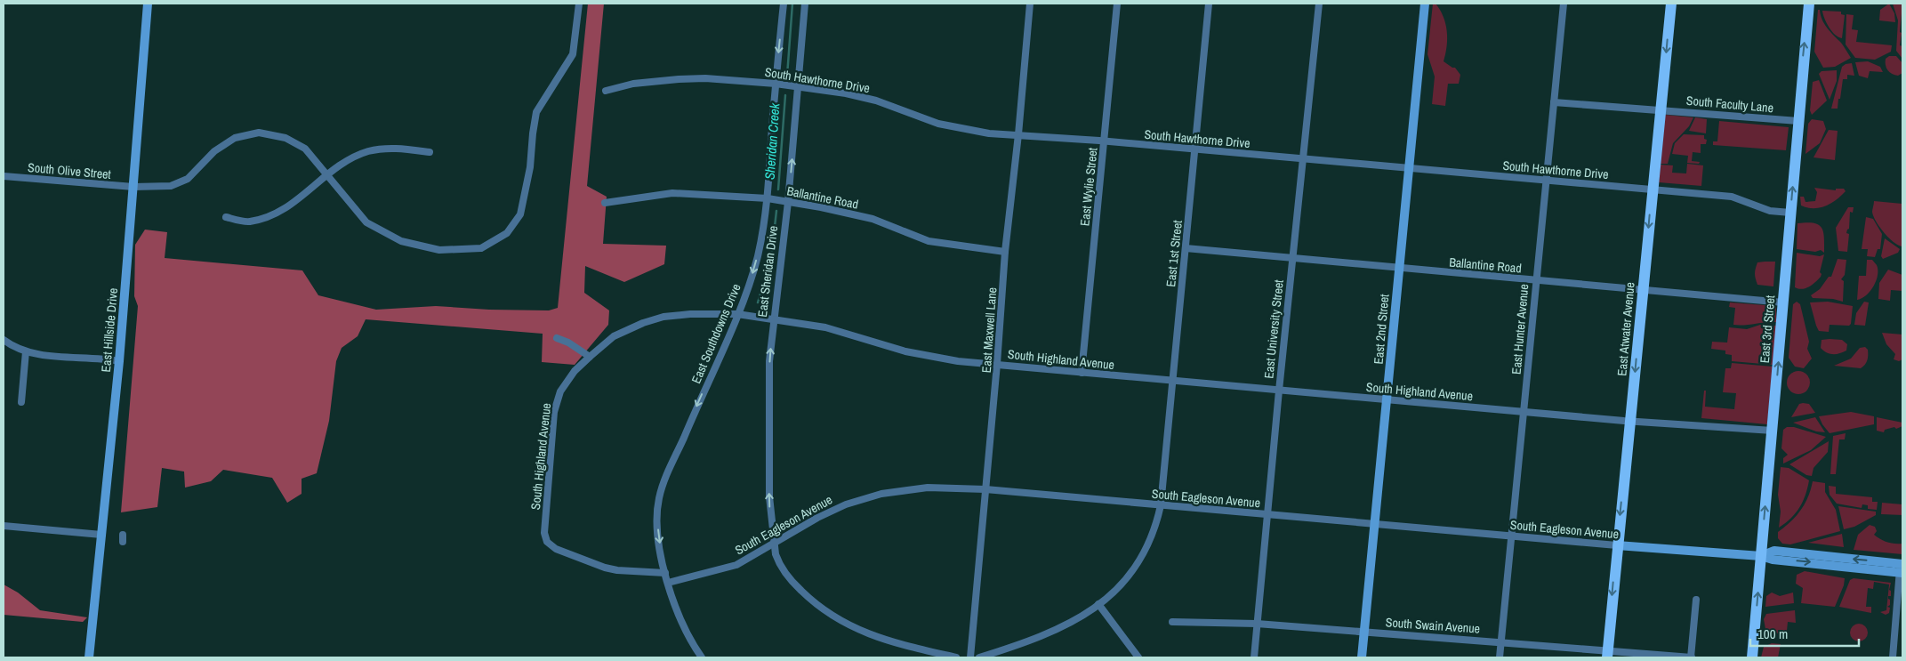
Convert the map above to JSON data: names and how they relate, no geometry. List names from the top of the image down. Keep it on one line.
{"streets":{"main road":["East Atwater Avenue","East 3rd Street"],"street":["South Hawthorne Drive","South Faculty Lane","South Olive Street","East Wylie Street","Ballantine Road","East 1st Street","East Sheridan Drive","East University Street","East 2nd Street","East Hunter Avenue","East Hillside Drive","East Maxwell Lane","East Southdowns Drive","South Highland Avenue","South Eagleson Avenue","South Swain Avenue"]},"crossings":[["South Hawthorne Drive","East Wylie Street"],["South Hawthorne Drive","East 1st Street"],["South Hawthorne Drive","East Sheridan Drive"],["South Hawthorne Drive","East University Street"],["South Hawthorne Drive","East 2nd Street"],["South Hawthorne Drive","East Hunter Avenue"],["South Hawthorne Drive","East Atwater Avenue"],["South Hawthorne Drive","East 3rd Street"],["South Hawthorne Drive","East Maxwell Lane"],["South Hawthorne Drive","East Southdowns Drive"],["South Faculty Lane","East Hunter Avenue"],["South Faculty Lane","East Atwater Avenue"],["South Faculty Lane","East 3rd Street"],["South Olive Street","East Hillside Drive"],["East Wylie Street","South Highland Avenue"],["Ballantine Road","East 1st Street"],["Ballantine Road","East Sheridan Drive"],["Ballantine Road","East University Street"],["Ballantine Road","East 2nd Street"],["Ballantine Road","East Hunter Avenue"],["Ballantine Road","East Atwater Avenue"],["Ballantine Road","East 3rd Street"],["Ballantine Road","East Maxwell Lane"],["Ballantine Road","East Southdowns Drive"],["East 1st Street","South Highland Avenue"],["East 1st Street","South Eagleson Avenue"],["East Sheridan Drive","South Highland Avenue"],["East Sheridan Drive","South Eagleson Avenue"],["East University Street","South Highland Avenue"],["East University Street","South Eagleson Avenue"],["East University Street","South Swain Avenue"],["East 2nd Street","South Highland Avenue"],["East 2nd Street","South Eagleson Avenue"],["East 2nd Street","South Swain Avenue"],["East Hunter Avenue","South Highland Avenue"],["East Hunter Avenue","South Eagleson Avenue"],["East Hunter Avenue","South Swain Avenue"],["East Atwater Avenue","South Highland Avenue"],["East Atwater Avenue","South Eagleson Avenue"],["East Atwater Avenue","South Swain Avenue"],["East 3rd Street","South Highland Avenue"],["East 3rd Street","South Eagleson Avenue"],["East Maxwell Lane","South Highland Avenue"],["East Maxwell Lane","South Eagleson Avenue"],["East Southdowns Drive","South Highland Avenue"],["East Southdowns Drive","South Eagleson Avenue"]],"one_way":["East Sheridan Drive","East Atwater Avenue","East 3rd Street","East Southdowns Drive"],"water":["Sheridan Creek"],"scale_bar":"100 m"}
